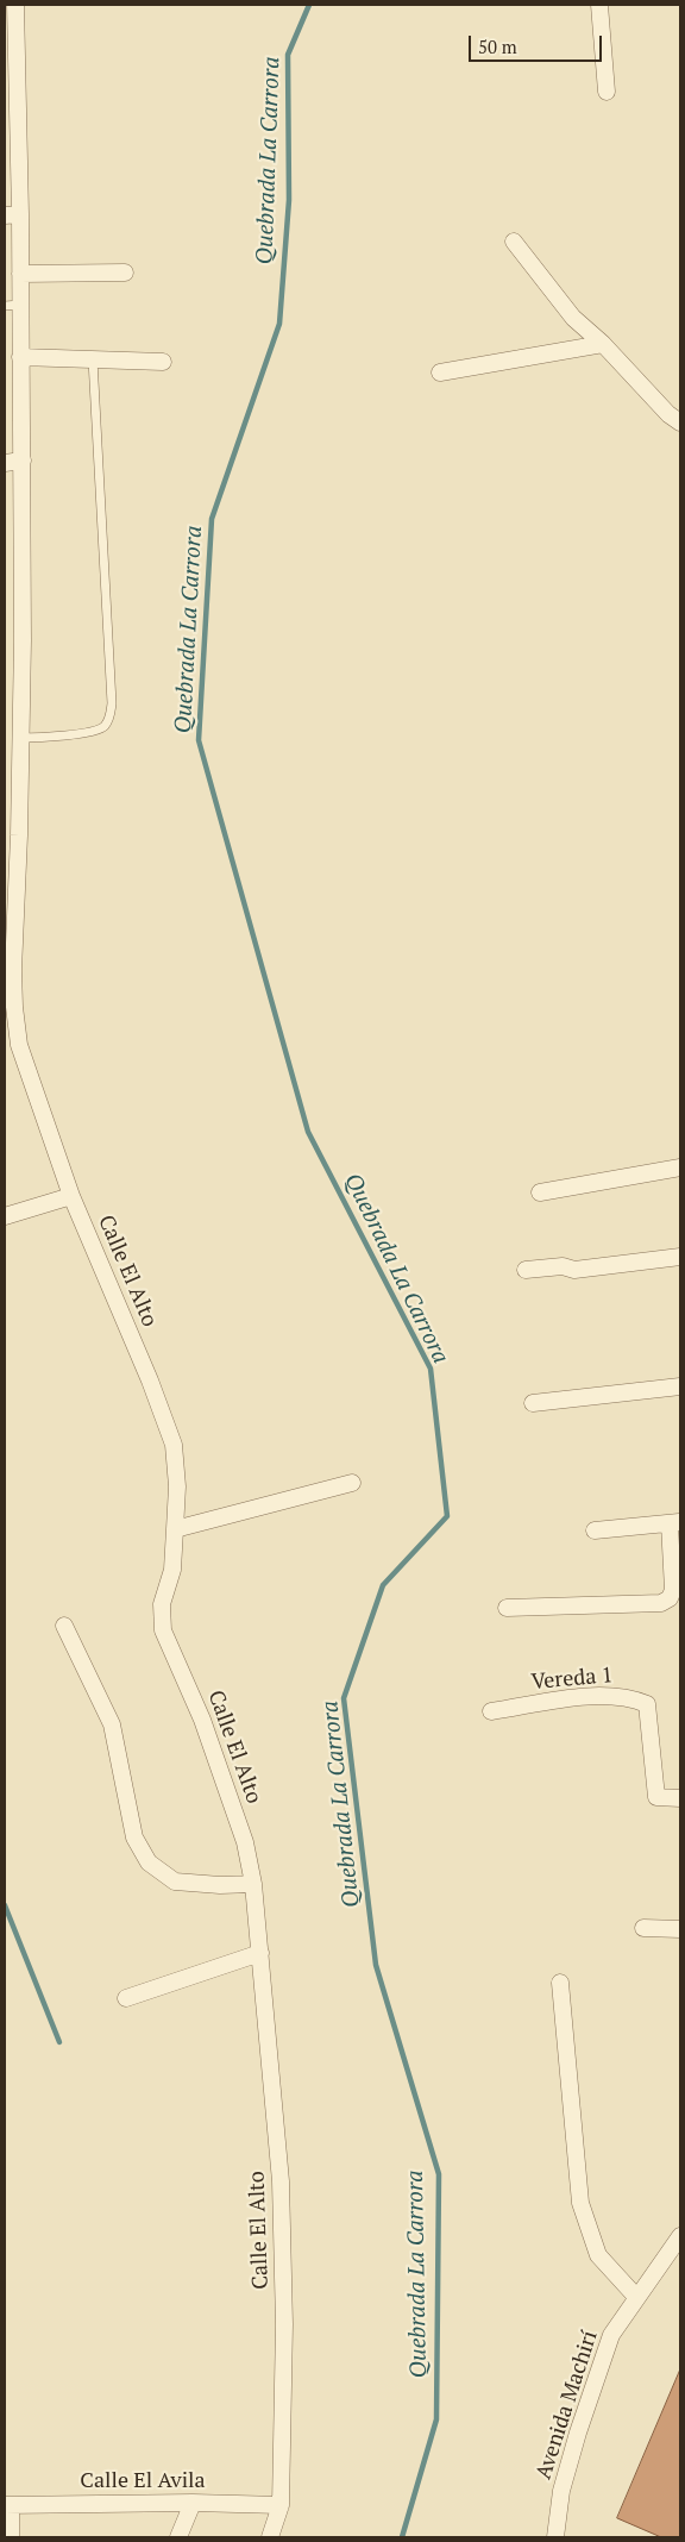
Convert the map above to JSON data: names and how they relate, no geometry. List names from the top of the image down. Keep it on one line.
{"streets":{"street":["Calle El Alto","Vereda 1","Avenida Machirí","Calle El Avila"]},"crossings":[["Calle El Alto","Calle El Avila"]],"water":["Quebrada La Carrora"],"scale_bar":"50 m"}
